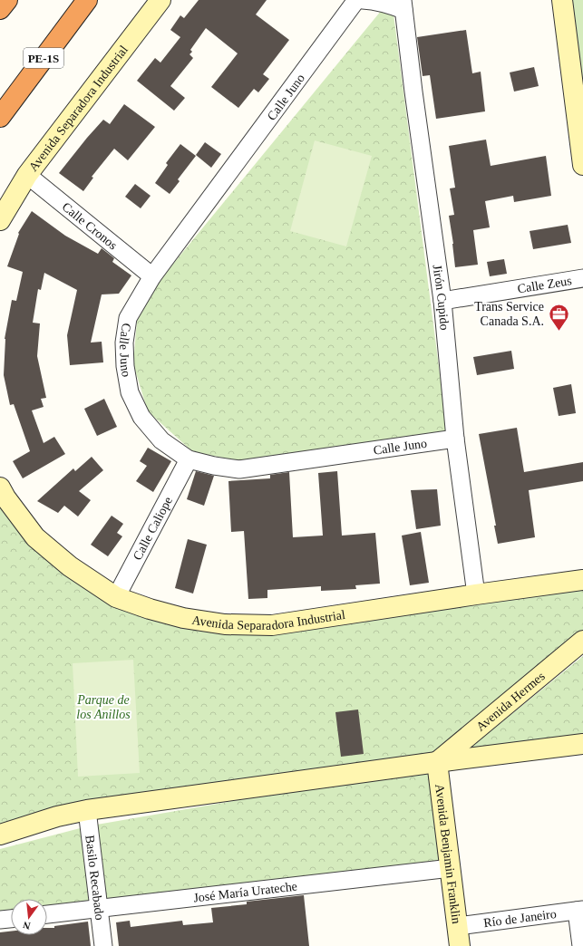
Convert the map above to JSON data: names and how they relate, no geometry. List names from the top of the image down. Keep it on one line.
{"streets":{"highway":["PE-1S"],"street":["Calle Juno","Avenida Separadora Industrial","Calle Cronos","Calle Zeus","Jirón Cupido","Calle Caliope","Avenida Hermes","Avenida Benjamin Franklin","Basilo Recabado","José María Urateche","Río de Janeiro"]},"crossings":[["Calle Juno","Calle Cronos"],["Calle Juno","Jirón Cupido"],["Calle Juno","Calle Caliope"],["Avenida Separadora Industrial","Calle Cronos"],["Avenida Separadora Industrial","Jirón Cupido"],["Avenida Separadora Industrial","Calle Caliope"],["Calle Zeus","Jirón Cupido"],["Avenida Hermes","Avenida Benjamin Franklin"],["Avenida Benjamin Franklin","José María Urateche"],["Avenida Benjamin Franklin","Río de Janeiro"],["Basilo Recabado","José María Urateche"]],"parks":["Parque de los Anillos"],"places":{"office":["Trans Service Canada S.A."]},"north":"bottom"}
